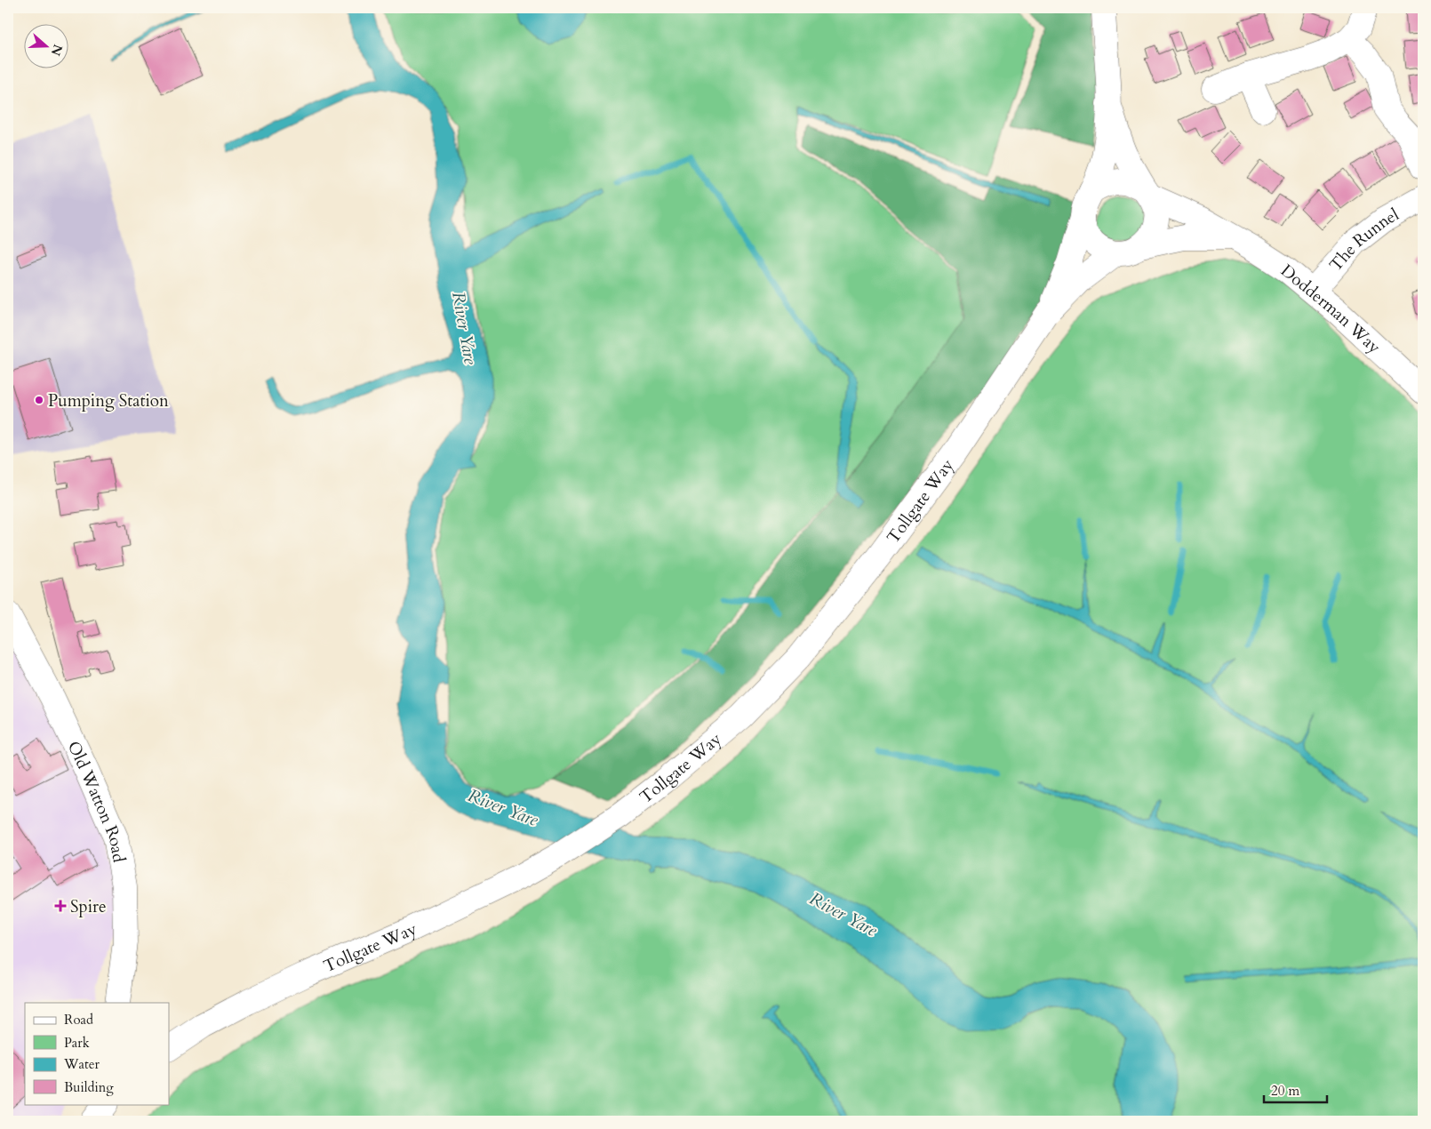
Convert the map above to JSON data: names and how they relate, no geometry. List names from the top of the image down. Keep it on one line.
{"streets":{"street":["The Runnel","Dodderman Way","Tollgate Way","Old Watton Road"]},"crossings":[["The Runnel","Dodderman Way"],["Dodderman Way","Tollgate Way"]],"water":["River Yare"],"places":{"other":["Pumping Station"],"health":["Spire"]},"legend":["Road","Park","Water","Building"],"scale_bar":"20 m","north":"right"}
